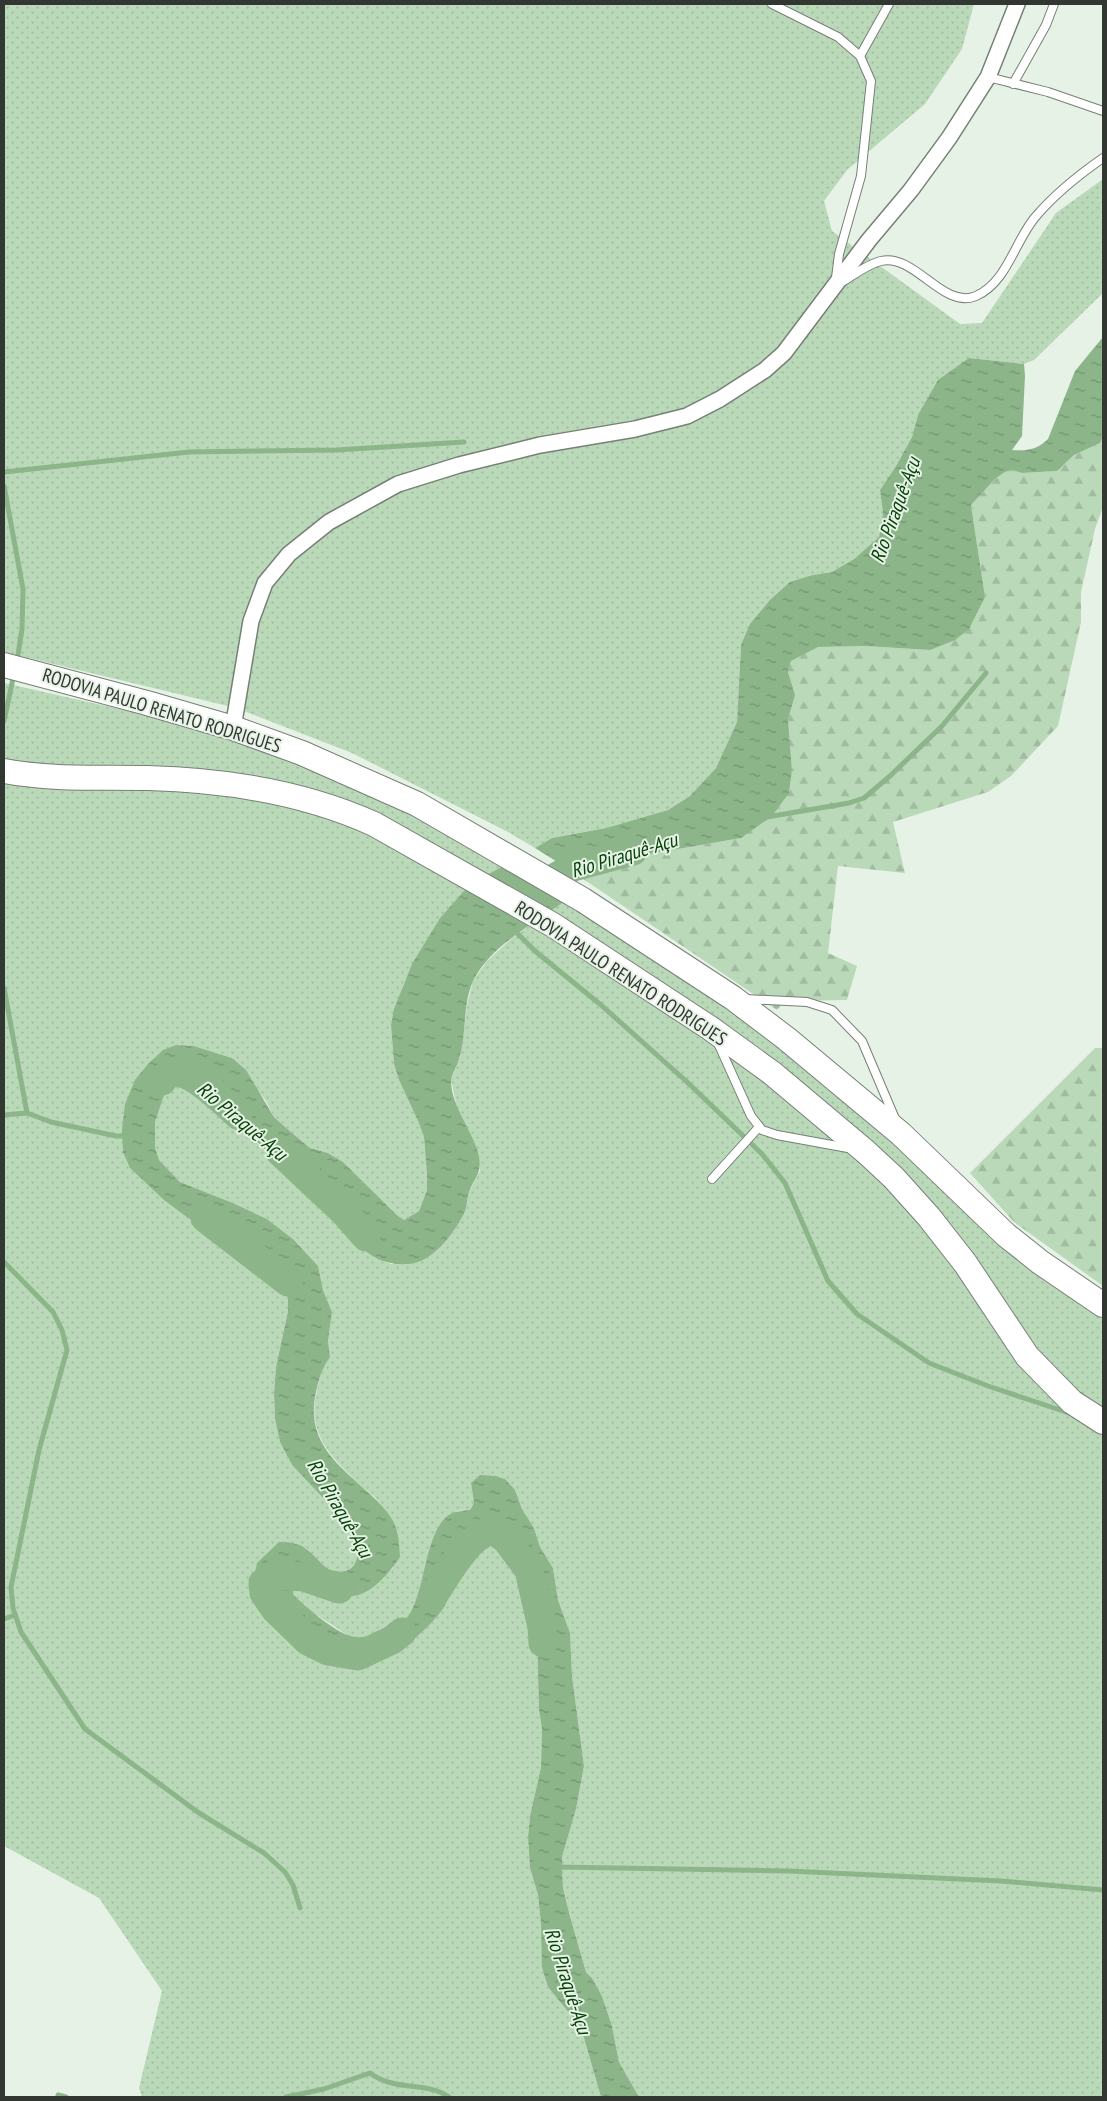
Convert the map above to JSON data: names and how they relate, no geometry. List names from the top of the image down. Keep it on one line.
{"streets":{"main road":["RODOVIA PAULO RENATO RODRIGUES"]},"water":["Rio Piraquê-Açu"]}
